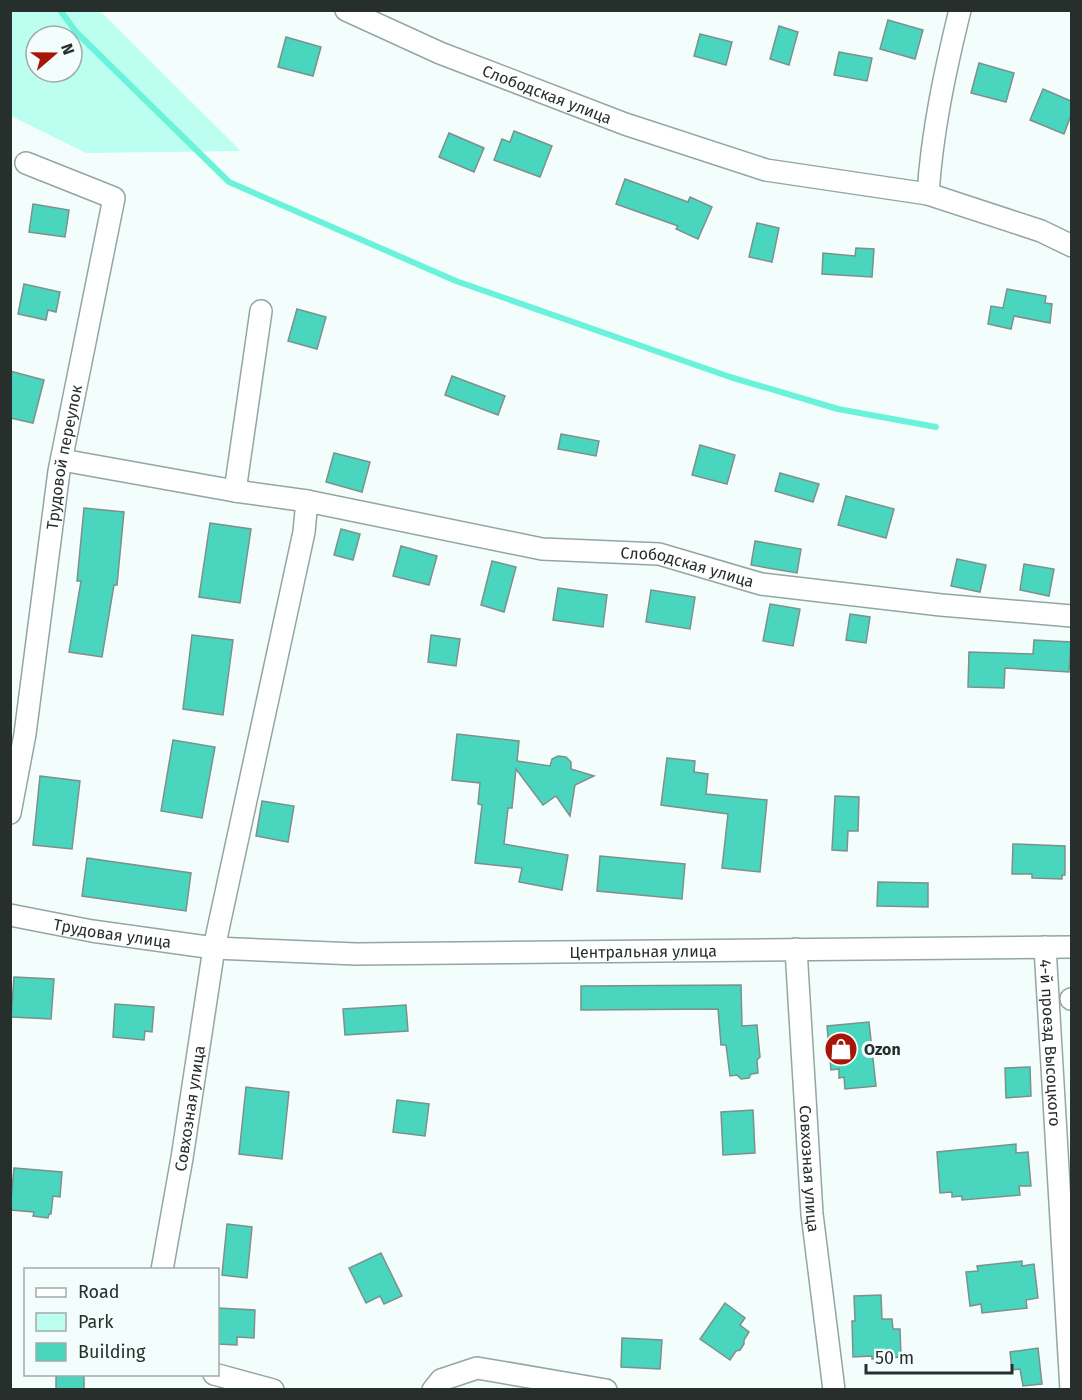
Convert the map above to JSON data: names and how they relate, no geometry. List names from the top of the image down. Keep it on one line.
{"streets":{"street":["Слободская улица","Трудовой переулок","Трудовая улица","Центральная улица","4-й проезд Высоцкого","Совхозная улица"]},"crossings":[["Трудовая улица","Центральная улица"],["Трудовая улица","Совхозная улица"],["Центральная улица","4-й проезд Высоцкого"],["Центральная улица","Совхозная улица"]],"places":{"shop":["Ozon"]},"legend":["Road","Park","Building"],"scale_bar":"50 m","north":"right"}
